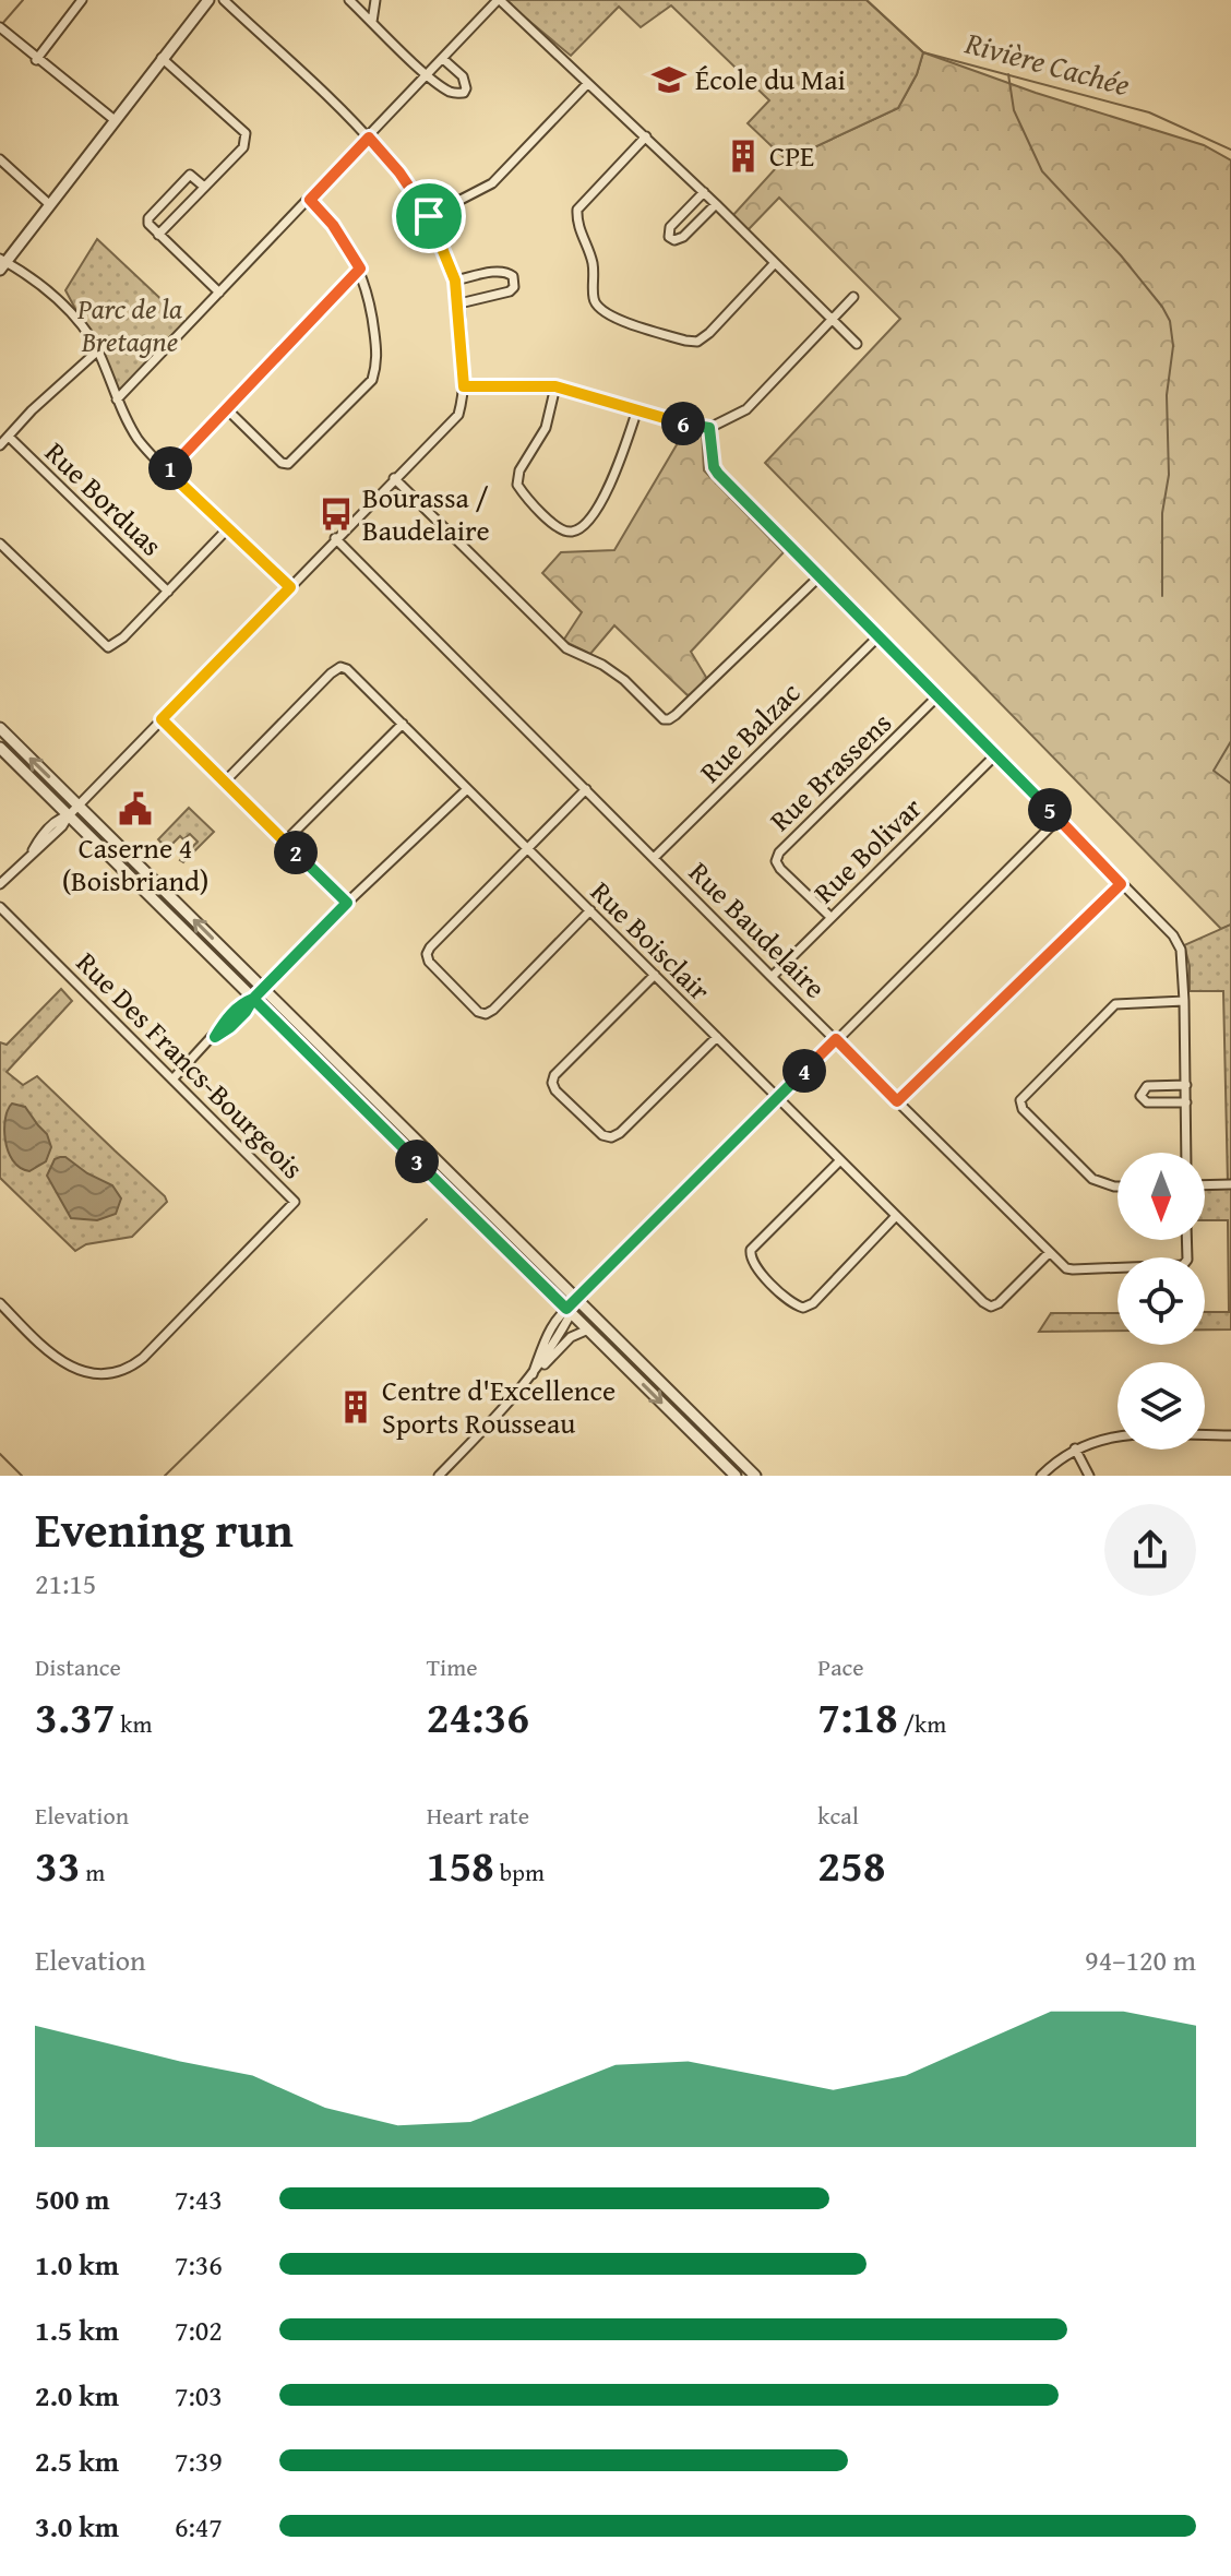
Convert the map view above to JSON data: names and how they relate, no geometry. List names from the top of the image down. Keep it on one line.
{"streets":{"street":["Rue Borduas","Rue Balzac","Rue Brassens","Rue Bolivar","Rue Baudelaire","Rue Boisclair","Rue Des Francs-Bourgeois"]},"crossings":[["Rue Balzac","Rue Baudelaire"],["Rue Brassens","Rue Bolivar"],["Rue Bolivar","Rue Baudelaire"],["Rue Baudelaire","Rue Boisclair"]],"water":["Rivière Cachée"],"parks":["Parc de la Bretagne"],"places":{"school or university":["École du Mai"],"building":["CPE","Centre d'Excellence Sports Rousseau"],"bus stop":["Bourassa / Baudelaire"],"public building":["Caserne 4 (Boisbriand)"]},"north":"bottom","page":{"pins":["6","1","5","2","4","3"],"heading":["Evening run","21:15"],"stats":[["Distance","3.37 km"],["Time","24:36"],["Pace","7:18 /km"],["Elevation","33 m"],["Heart rate","158 bpm"],["kcal","258"]],"chart":["Elevation","94–120 m"],"list":[{"name":"500 m","note":"7:43"},{"name":"1.0 km","note":"7:36"},{"name":"1.5 km","note":"7:02"},{"name":"2.0 km","note":"7:03"},{"name":"2.5 km","note":"7:39"},{"name":"3.0 km","note":"6:47"}]}}
